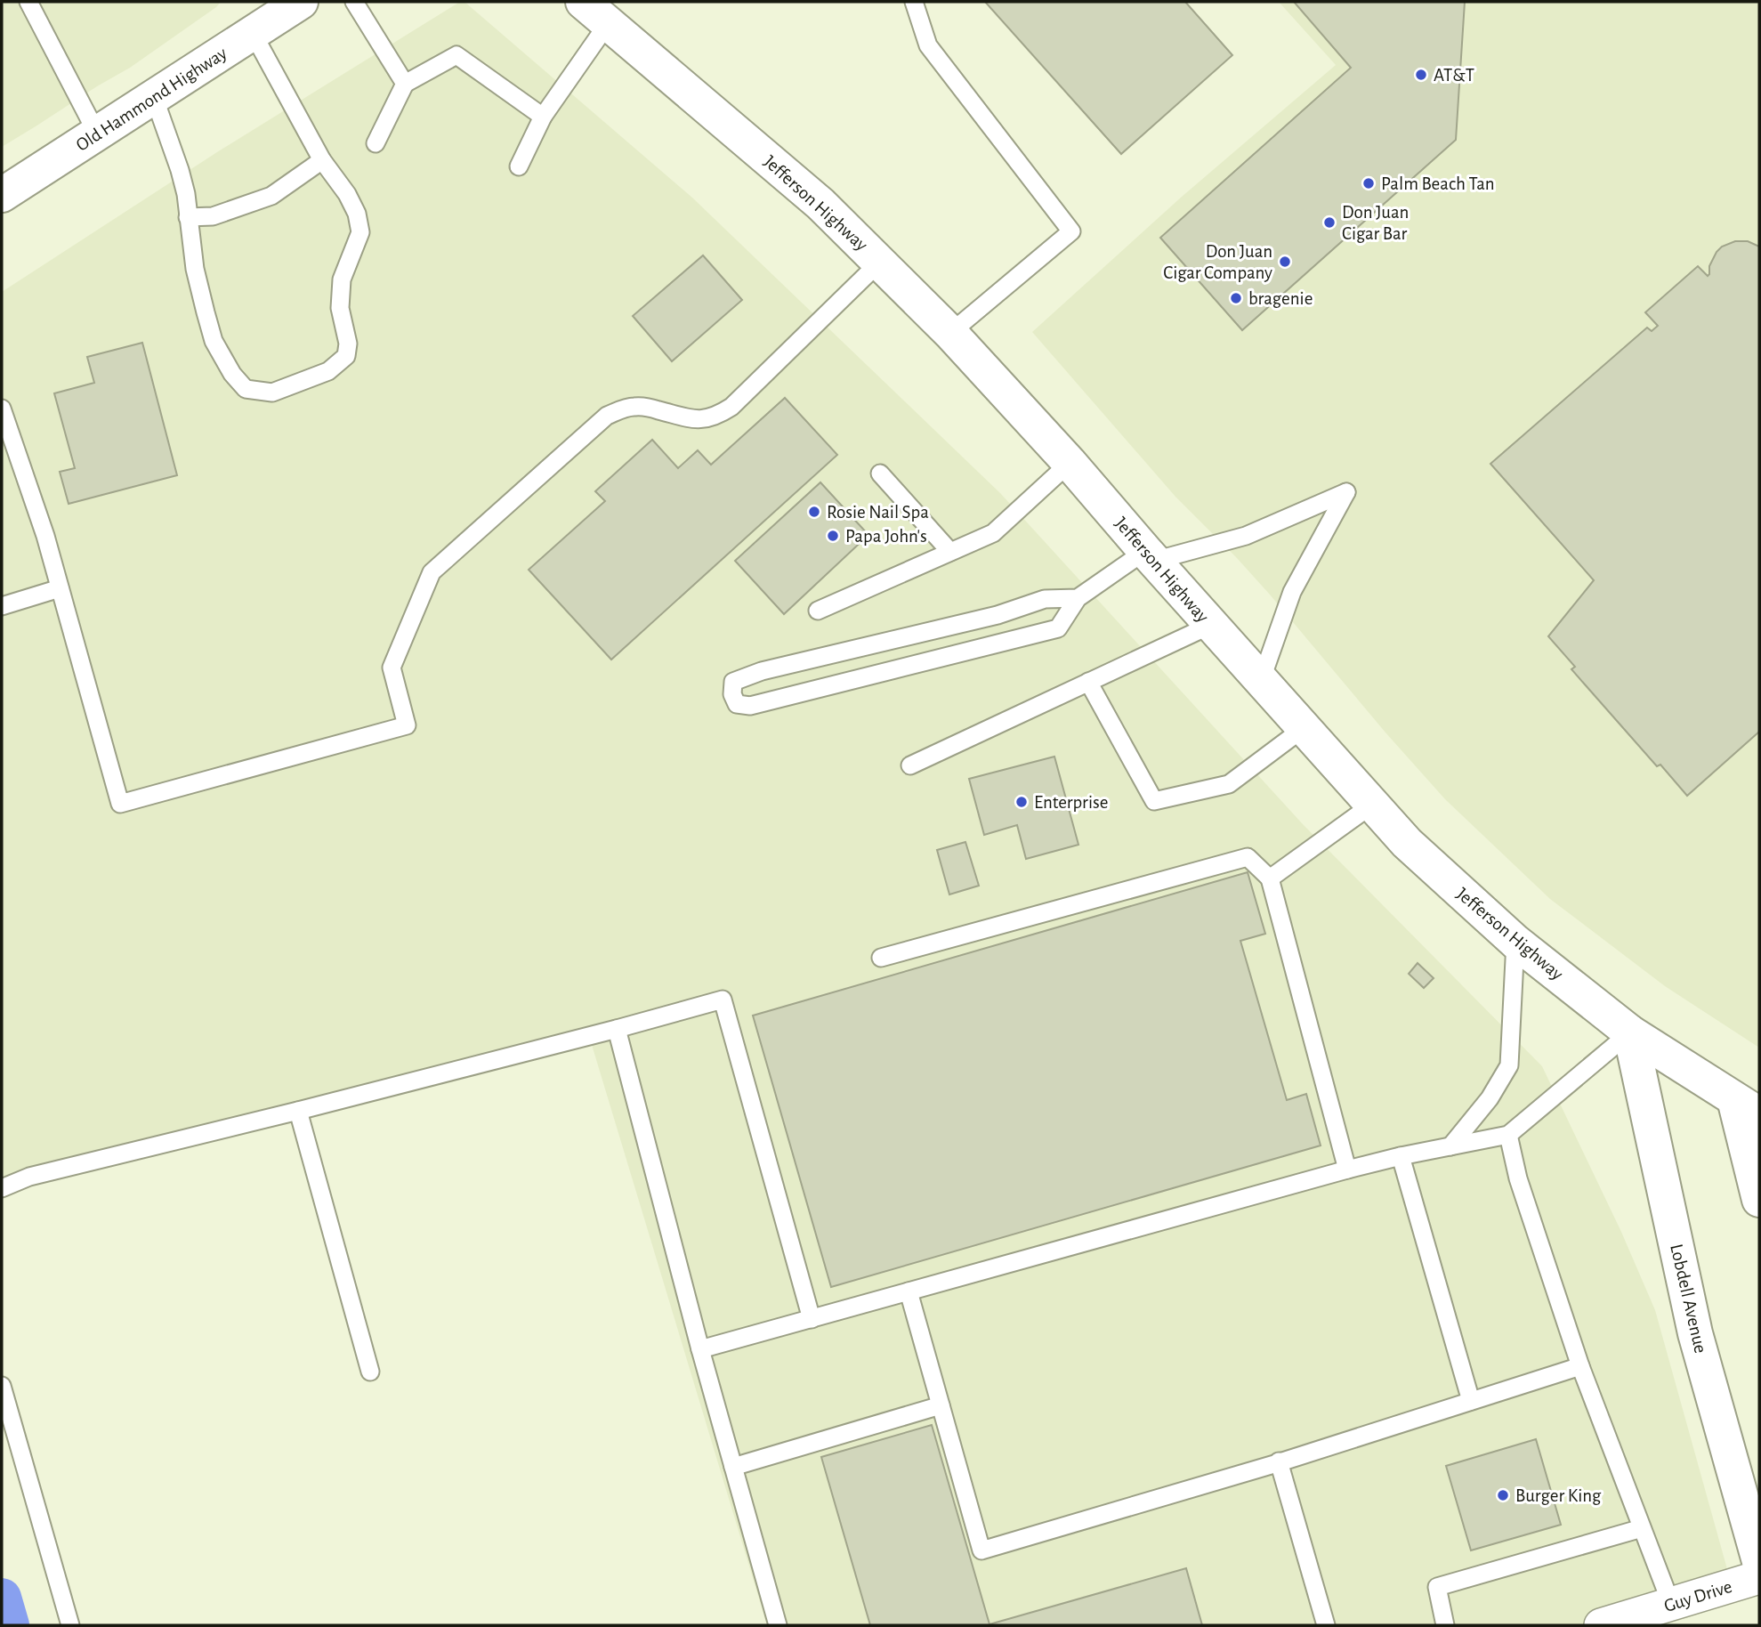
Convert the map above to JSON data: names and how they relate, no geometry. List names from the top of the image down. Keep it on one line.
{"streets":{"main road":["Old Hammond Highway","Jefferson Highway","Lobdell Avenue"],"street":["Guy Drive"]},"crossings":[["Jefferson Highway","Lobdell Avenue"]],"places":["AT&T","Palm Beach Tan","Don Juan Cigar Bar","Don Juan Cigar Company","bragenie","Rosie Nail Spa","Papa John's","Enterprise","Burger King"]}
